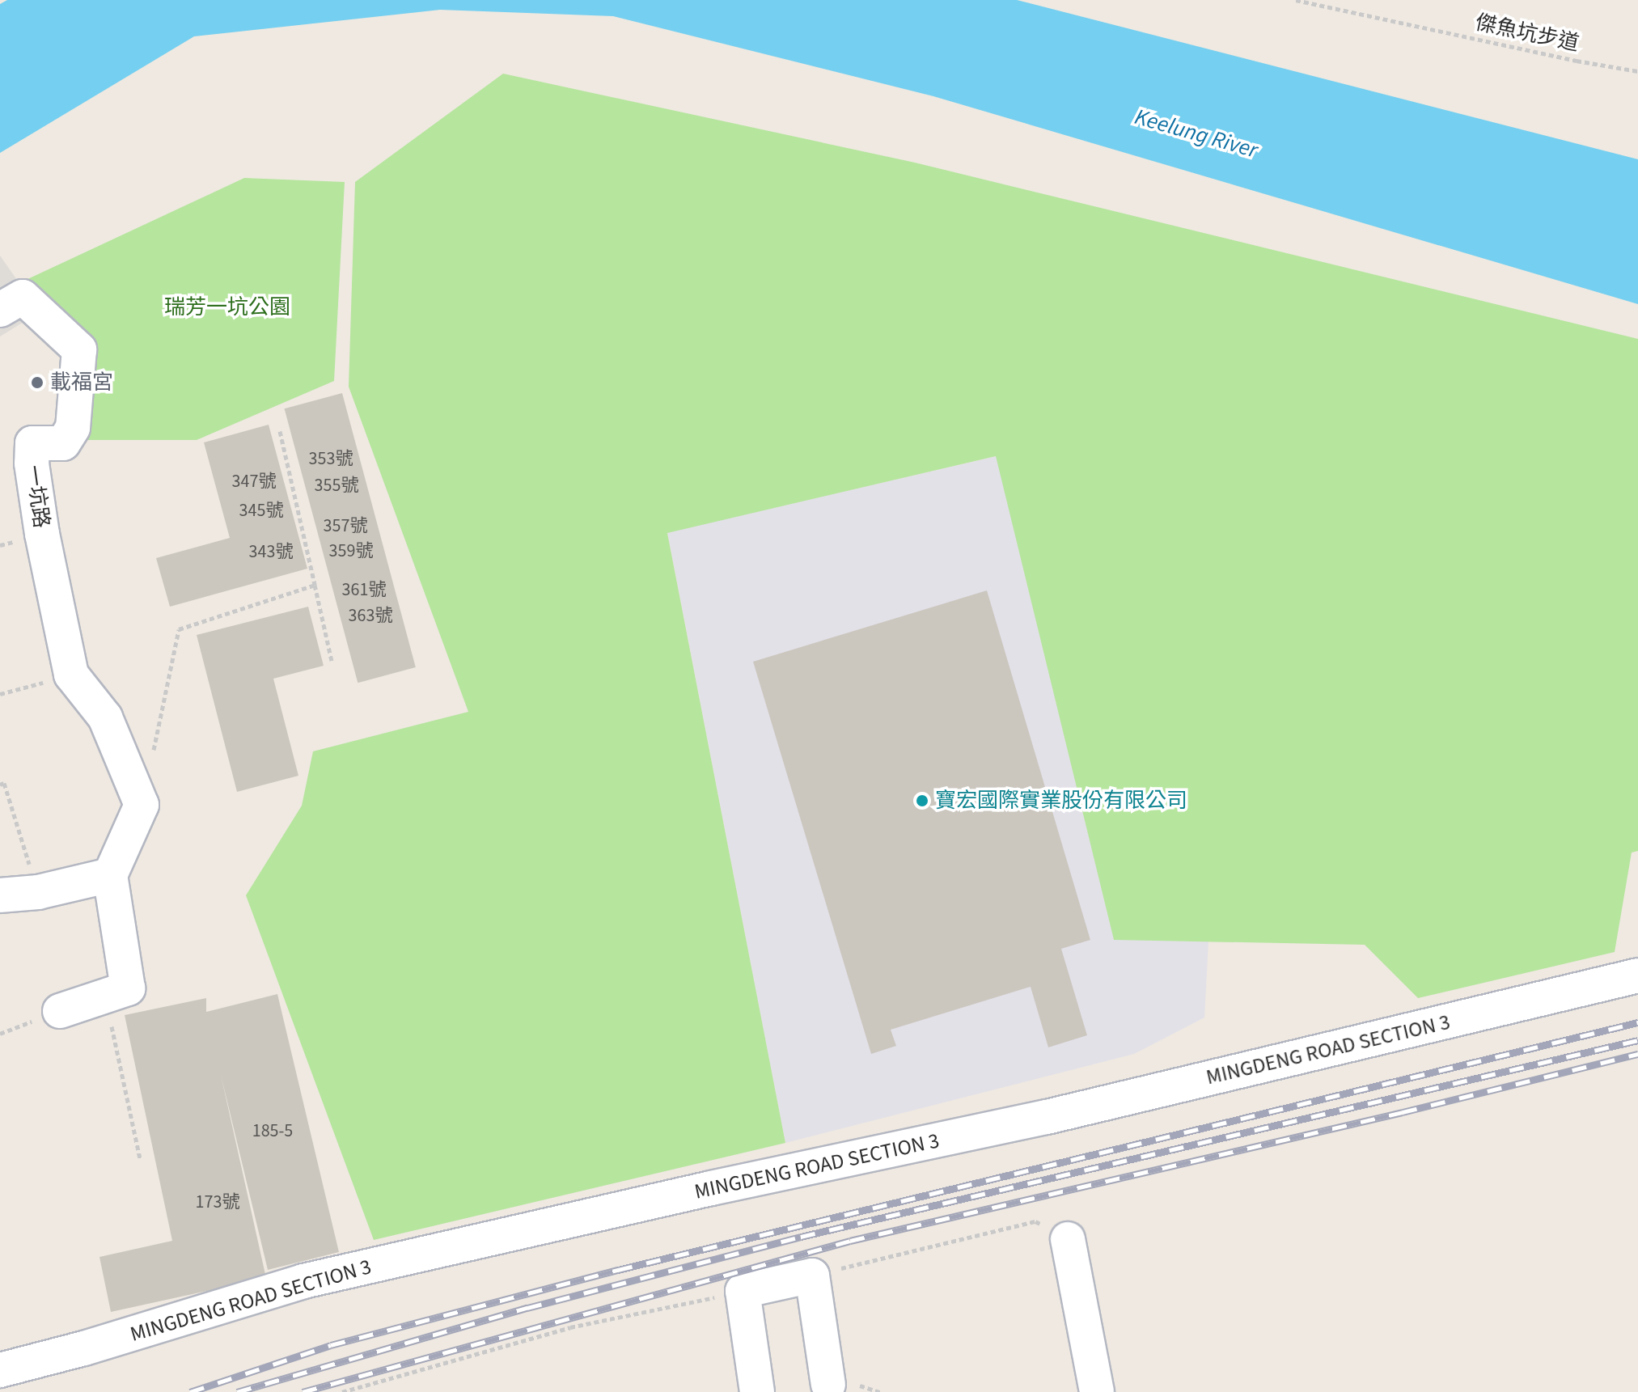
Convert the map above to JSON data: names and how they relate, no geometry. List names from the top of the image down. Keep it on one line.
{"streets":{"street":["一坑路","MINGDENG ROAD SECTION 3"],"path":["傑魚坑步道"]},"water":["Keelung River"],"parks":["瑞芳一坑公園"],"places":["載福宮","寶宏國際實業股份有限公司"],"house_numbers":["353號","347號","355號","345號","357號","359號","343號","361號","363號","185-5","173號"]}
